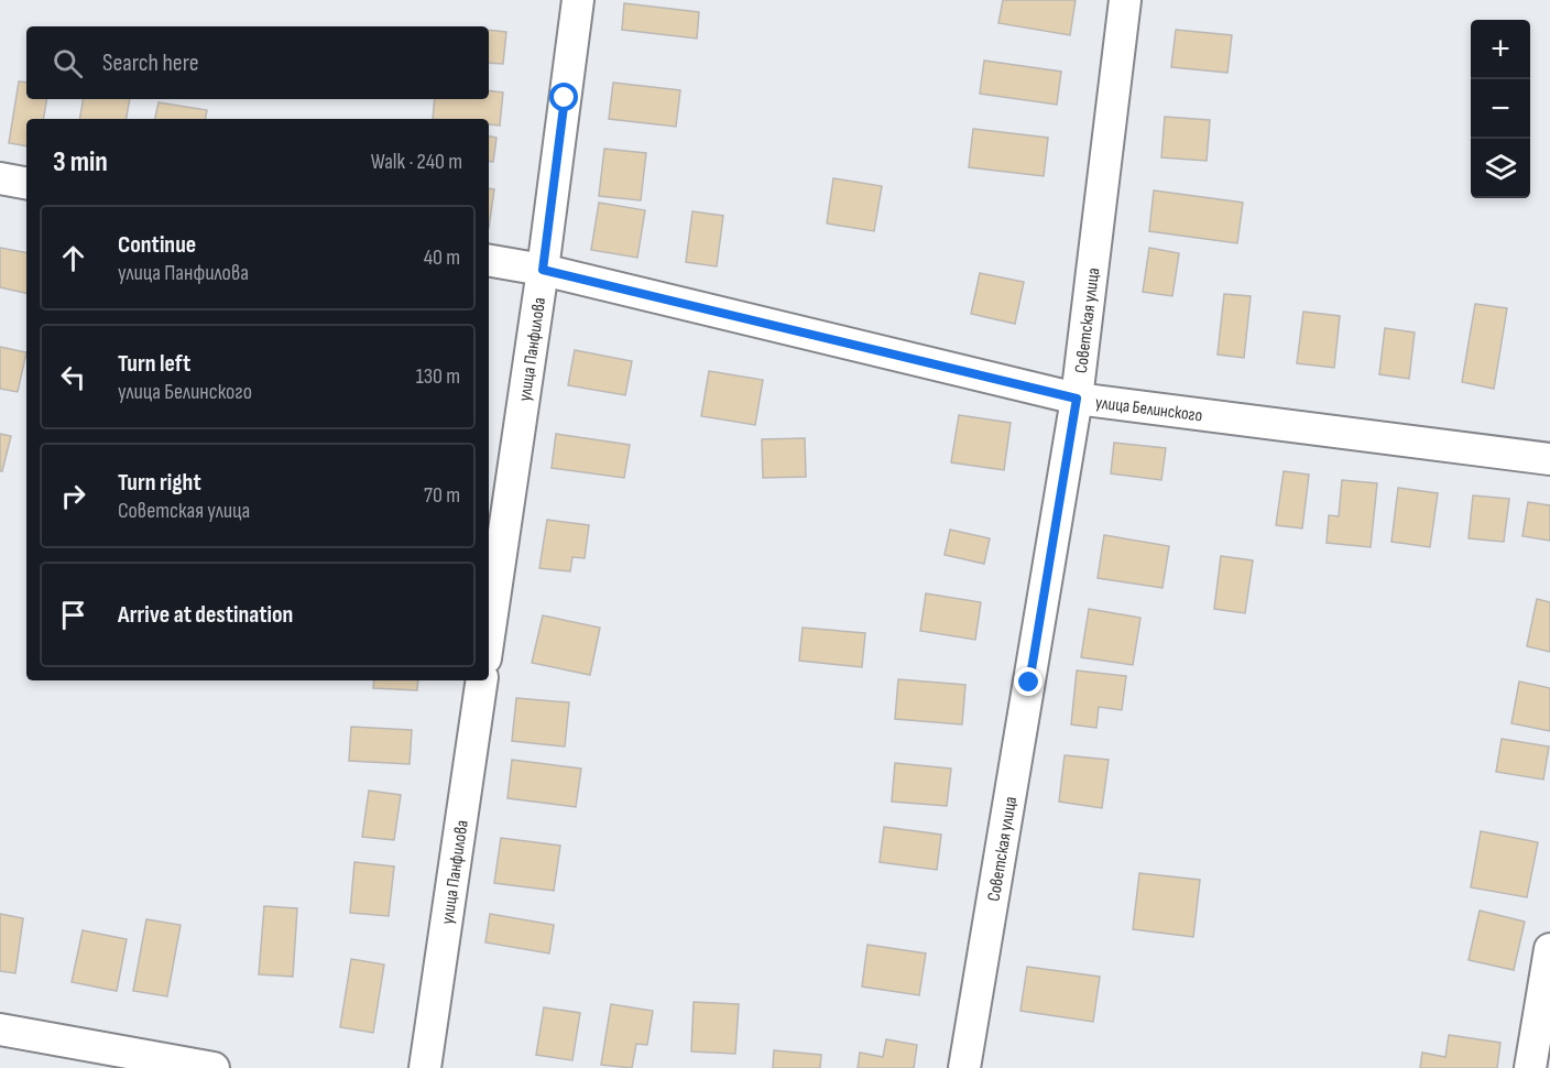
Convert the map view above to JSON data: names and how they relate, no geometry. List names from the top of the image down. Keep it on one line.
{"streets":{"street":["Советская улица","улица Панфилова","улица Белинского"]},"crossings":[["Советская улица","улица Белинского"],["улица Панфилова","улица Белинского"]],"page":{"map_buttons":["+","−"],"search":"Search here","heading":["3 min","Walk · 240 m"],"list":[["Continue","улица Панфилова","40 m"],["Turn left","улица Белинского","130 m"],["Turn right","Советская улица","70 m"],"Arrive at destination"]}}
